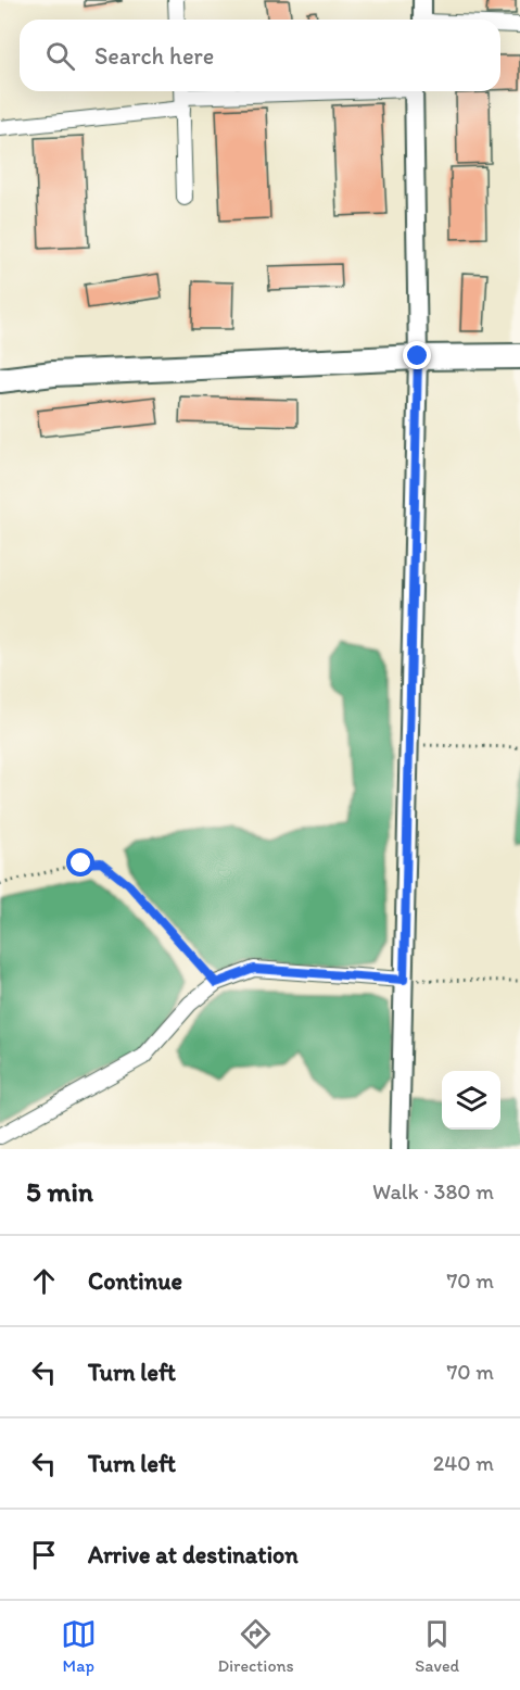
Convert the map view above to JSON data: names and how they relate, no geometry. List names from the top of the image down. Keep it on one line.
{"page":{"search":"Search here","heading":["5 min","Walk · 380 m"],"list":[["Continue","70 m"],["Turn left","70 m"],["Turn left","240 m"],"Arrive at destination"],"nav":["Map","Directions","Saved"]}}
